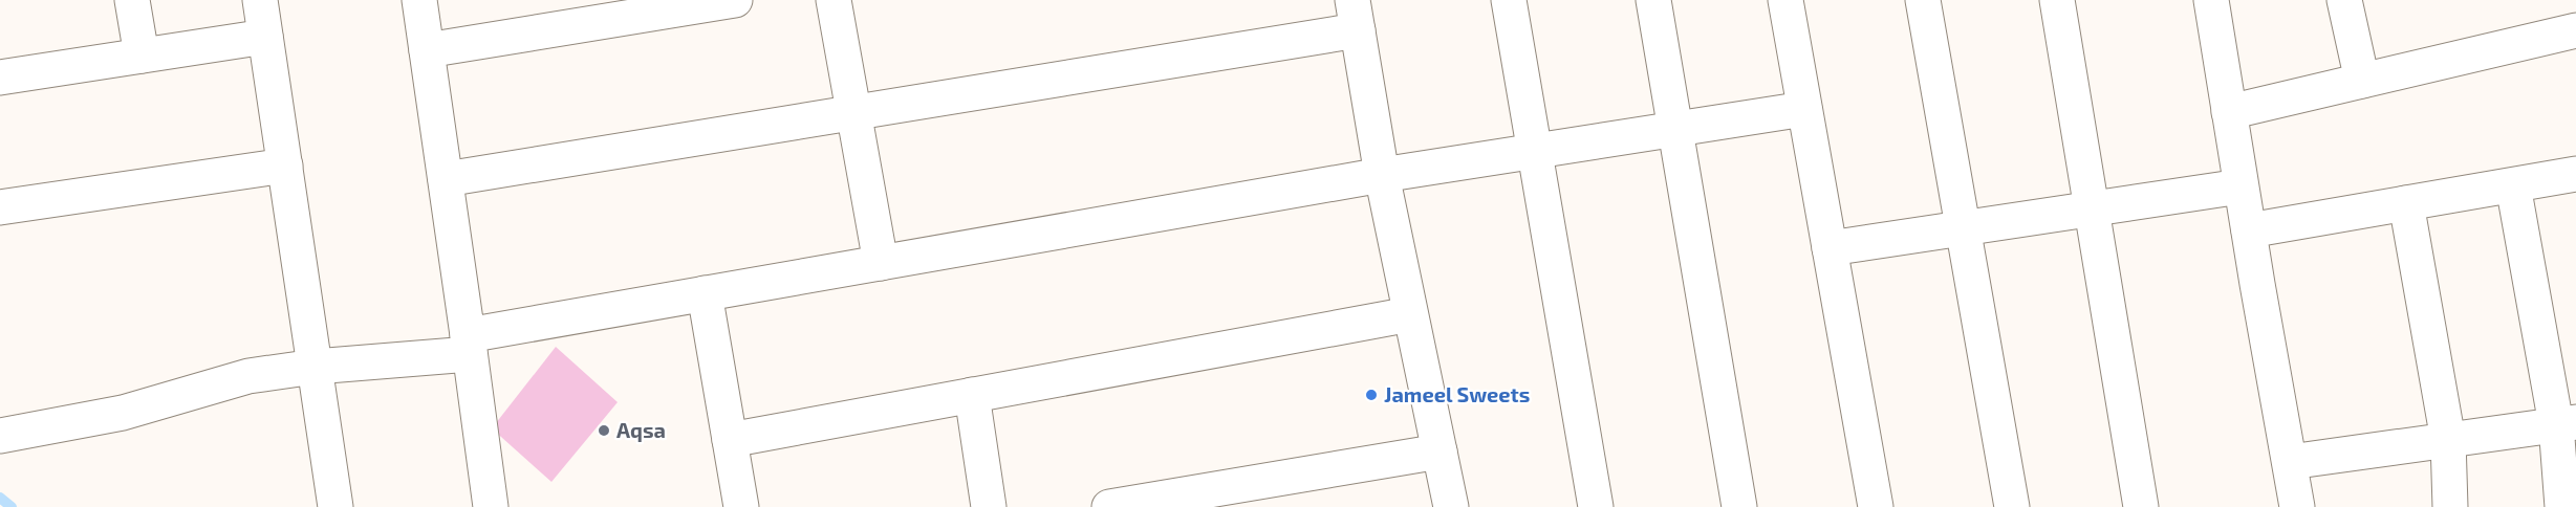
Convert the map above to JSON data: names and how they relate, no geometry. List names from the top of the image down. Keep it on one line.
{"places":["Jameel Sweets","Aqsa"]}
